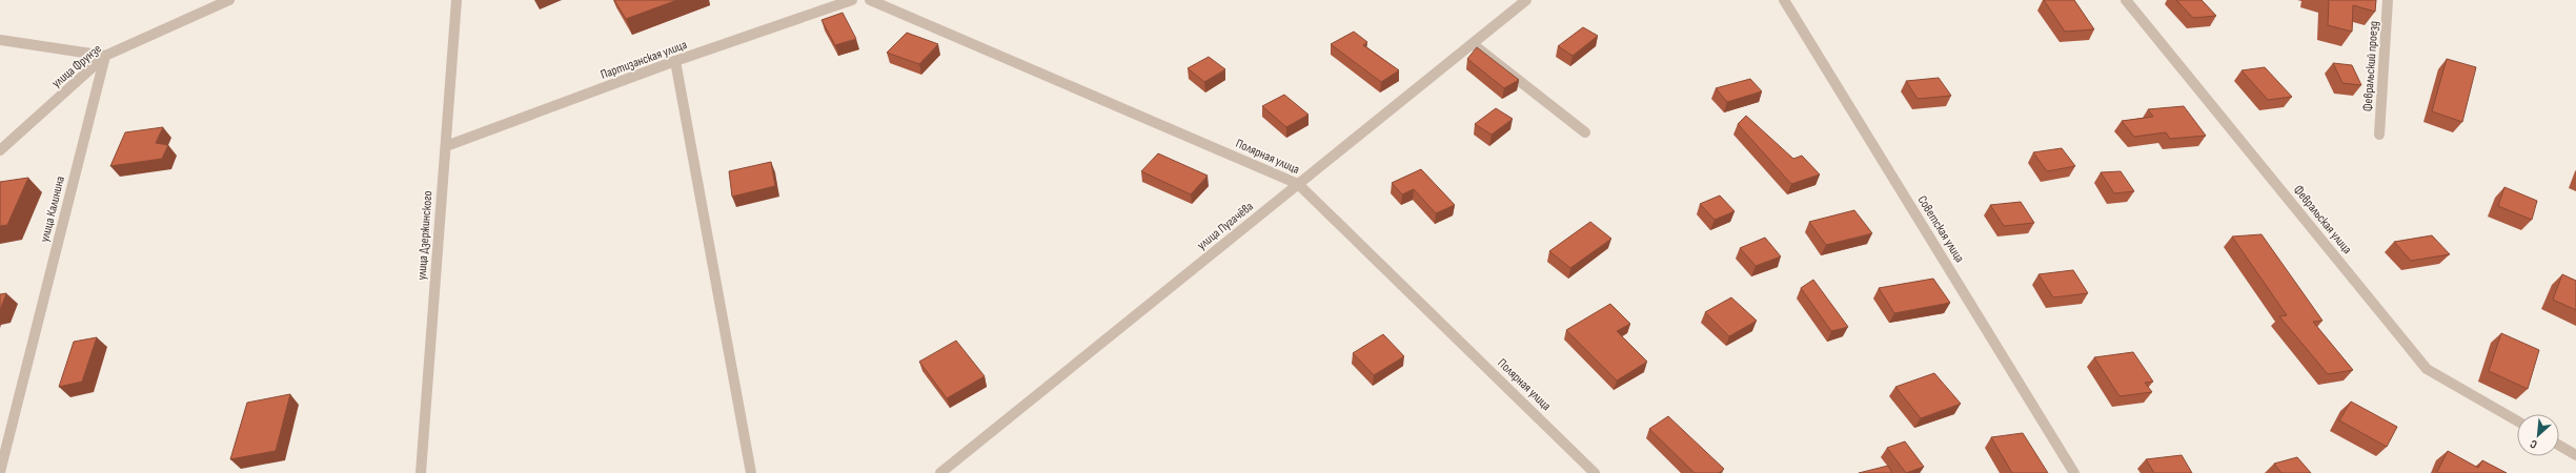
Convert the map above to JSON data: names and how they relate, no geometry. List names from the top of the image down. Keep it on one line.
{"streets":{"street":["Партизанская улица","улица Фрунзе","Февральский проезд","Полярная улица","улица Калинина","Февральская улица","улица Пугачёва","Советская улица","улица Дзержинского"]},"crossings":[["Партизанская улица","улица Дзержинского"],["улица Фрунзе","улица Калинина"],["Полярная улица","улица Пугачёва"]],"north":"bottom left"}
